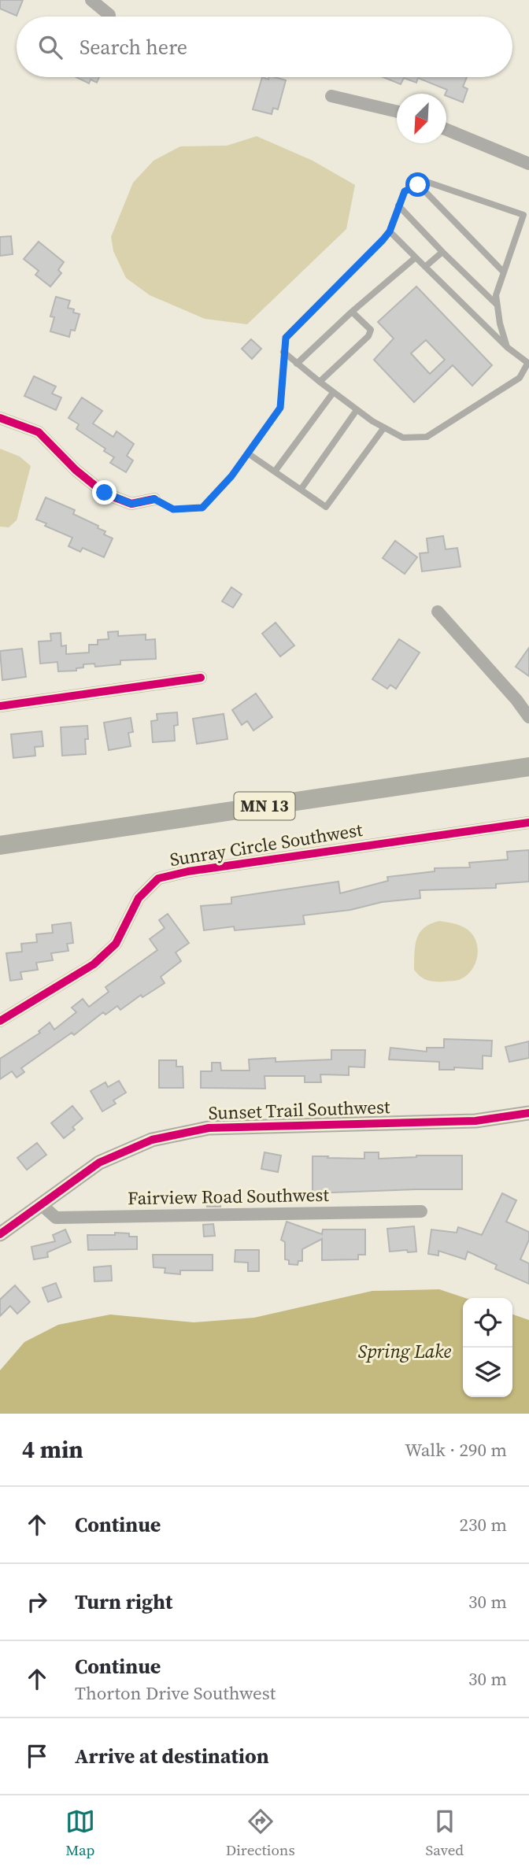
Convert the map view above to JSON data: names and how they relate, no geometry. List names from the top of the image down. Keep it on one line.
{"streets":{"main road":["MN 13"],"street":["Sunray Circle Southwest","Sunset Trail Southwest","Fairview Road Southwest"]},"crossings":[["Sunset Trail Southwest","Fairview Road Southwest"]],"water":["Spring Lake"],"north":"bottom left","page":{"search":"Search here","heading":["4 min","Walk · 290 m"],"list":[["Continue","230 m"],["Turn right","30 m"],["Continue","Thorton Drive Southwest","30 m"],"Arrive at destination"],"nav":["Map","Directions","Saved"]}}
